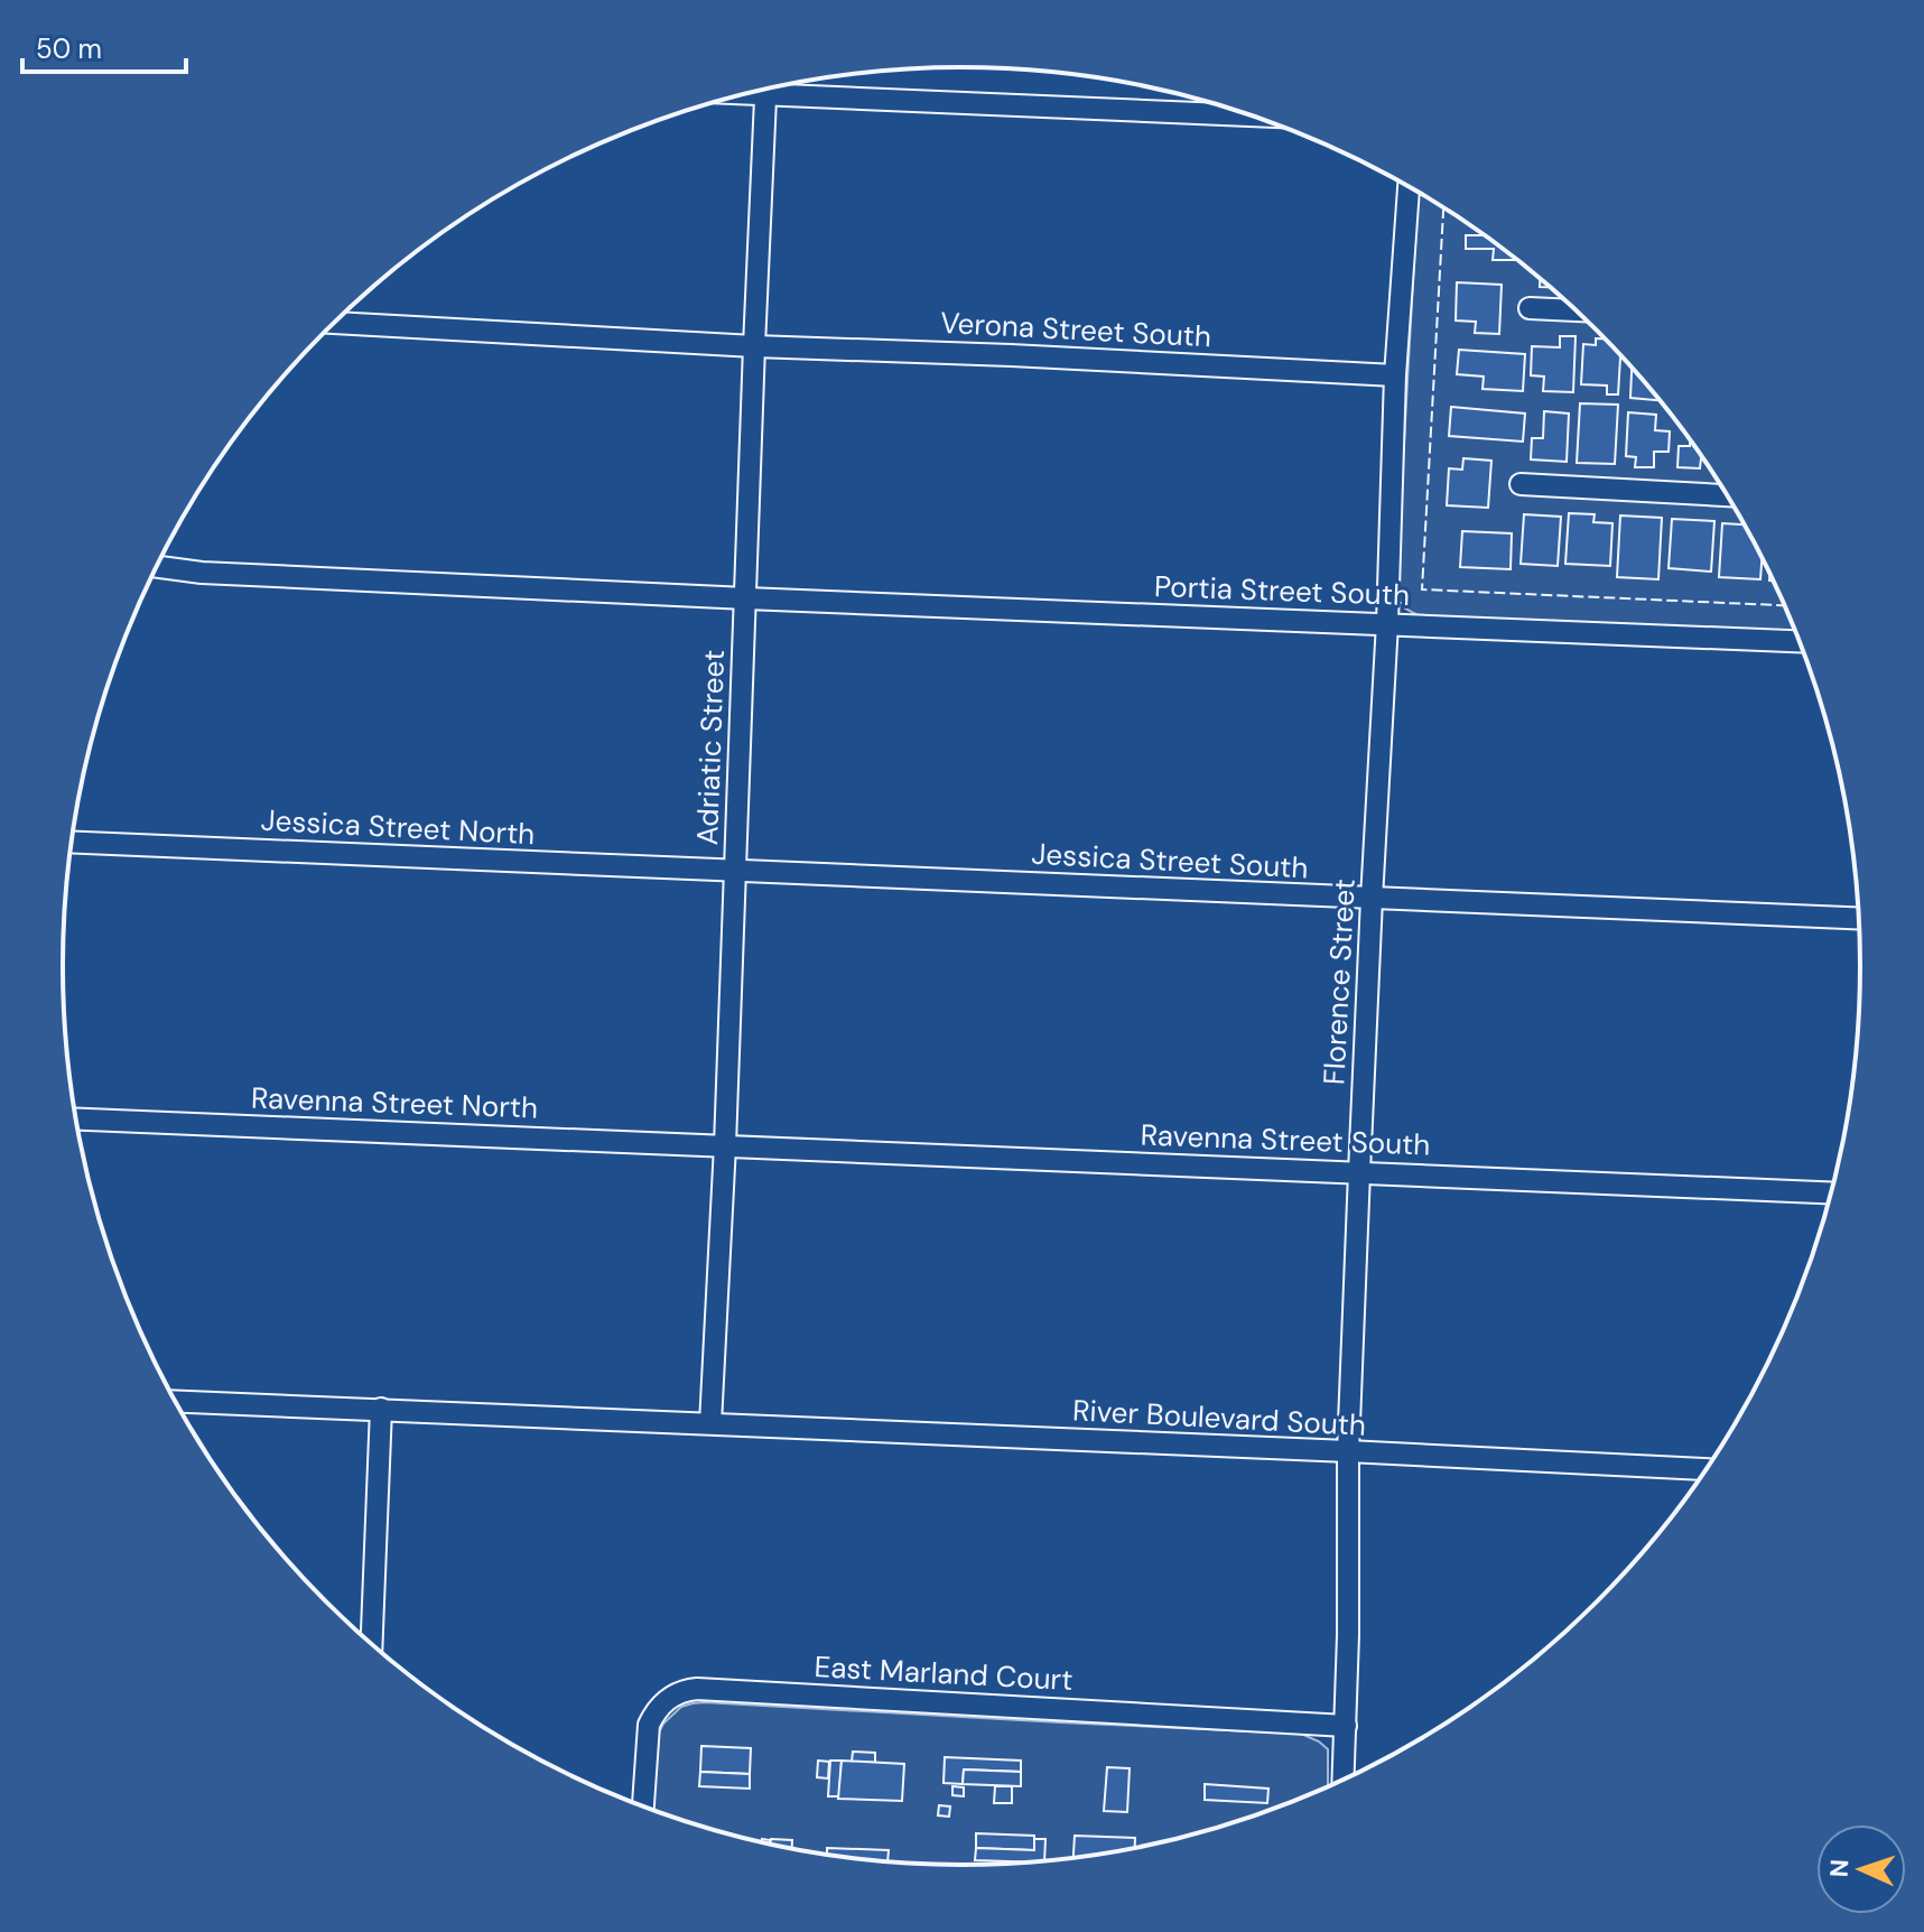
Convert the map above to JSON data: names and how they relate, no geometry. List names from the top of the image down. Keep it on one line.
{"streets":{"street":["Verona Street South","Portia Street South","Adriatic Street","Jessica Street North","Jessica Street South","Florence Street","Ravenna Street North","Ravenna Street South","River Boulevard South","East Marland Court"]},"crossings":[["Verona Street South","Adriatic Street"],["Verona Street South","Florence Street"],["Portia Street South","Adriatic Street"],["Portia Street South","Florence Street"],["Adriatic Street","Jessica Street North"],["Adriatic Street","Jessica Street South"],["Adriatic Street","Ravenna Street North"],["Adriatic Street","Ravenna Street South"],["Adriatic Street","River Boulevard South"],["Jessica Street North","Jessica Street South"],["Jessica Street South","Florence Street"],["Florence Street","Ravenna Street South"],["Florence Street","River Boulevard South"],["Florence Street","East Marland Court"],["Ravenna Street North","Ravenna Street South"]],"scale_bar":"50 m","north":"left"}
